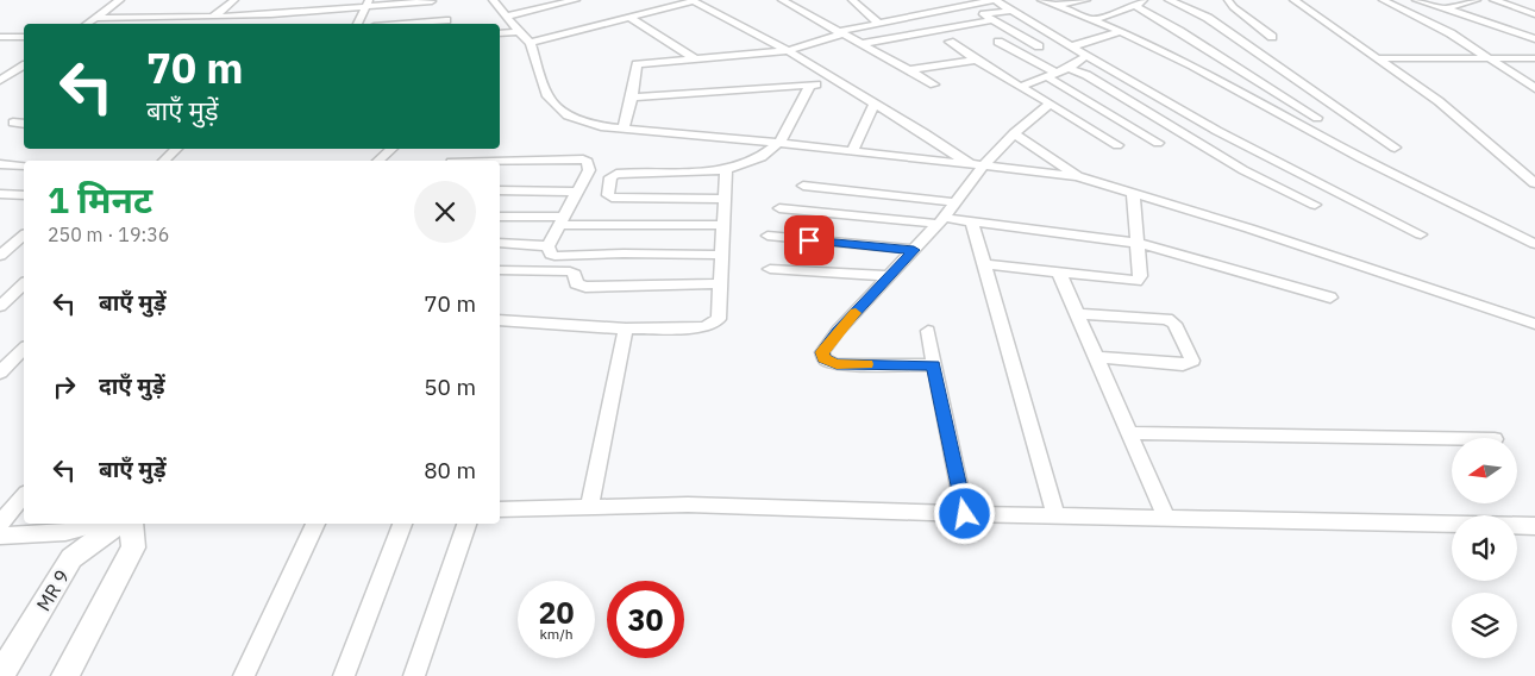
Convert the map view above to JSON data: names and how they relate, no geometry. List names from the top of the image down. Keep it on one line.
{"streets":{"street":["MR 9"]},"north":"left","page":{"turn":["70 m","बाएँ मुड़ें"],"heading":["1 मिनट","250 m · 19:36"],"list":[{"name":"बाएँ मुड़ें","value":"70 m"},{"name":"दाएँ मुड़ें","value":"50 m"},{"name":"बाएँ मुड़ें","value":"80 m"}],"speed":"20 km/h","limit":"30"}}
